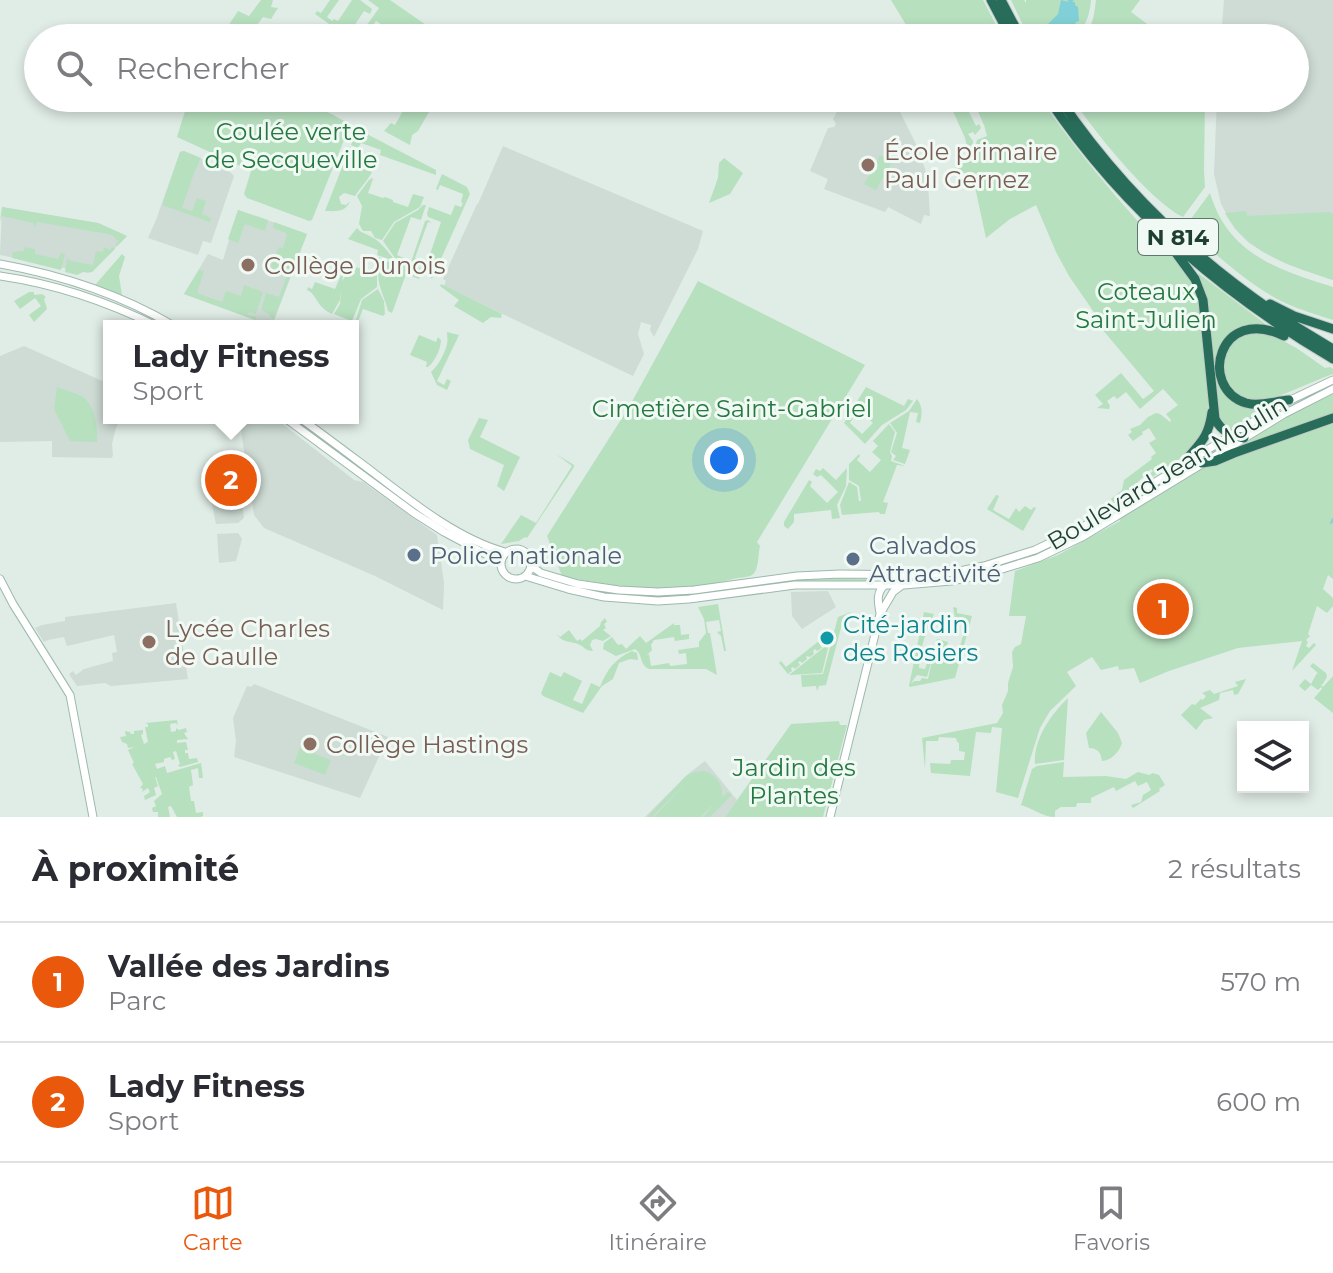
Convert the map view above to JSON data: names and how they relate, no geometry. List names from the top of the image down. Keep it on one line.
{"streets":{"highway":["N 814"],"main road":["Boulevard Jean Moulin"]},"parks":["Coulée verte de Secqueville","Coteaux Saint-Julien","Cimetière Saint-Gabriel","Jardin des Plantes"],"places":["École primaire Paul Gernez","Collège Dunois","Police nationale","Calvados Attractivité","Cité-jardin des Rosiers","Lycée Charles de Gaulle","Collège Hastings"],"page":{"search":"Rechercher","popup":["Lady Fitness","Sport"],"pins":["2","1"],"heading":["À proximité","2 résultats"],"list":[{"mark":"1","name":"Vallée des Jardins","note":"Parc","value":"570 m"},{"mark":"2","name":"Lady Fitness","note":"Sport","value":"600 m"}],"nav":["Carte","Itinéraire","Favoris"]}}
